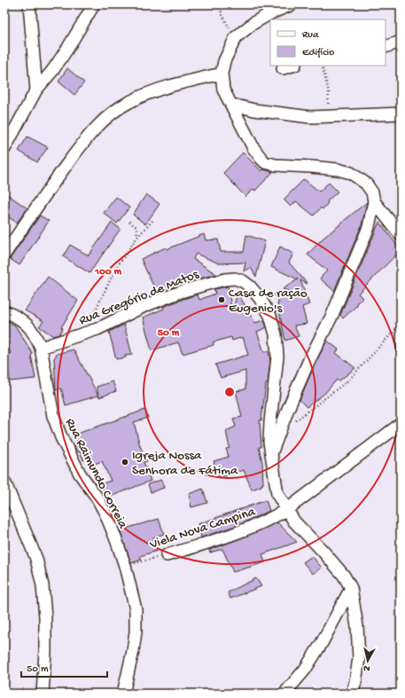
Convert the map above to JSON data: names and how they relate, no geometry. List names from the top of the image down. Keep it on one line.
{"streets":{"street":["Rua Gregório de Matos","Rua Raimundo Correia","Viela Nova Campina"]},"crossings":[["Rua Gregório de Matos","Rua Raimundo Correia"],["Rua Gregório de Matos","Viela Nova Campina"],["Rua Raimundo Correia","Viela Nova Campina"]],"places":["Casa de ração Eugenio's","Igreja Nossa Senhora de Fátima"],"legend":["Rua","Edifício"],"scale_bar":"50 m","north":"bottom","rings":["100 m","50 m"]}
